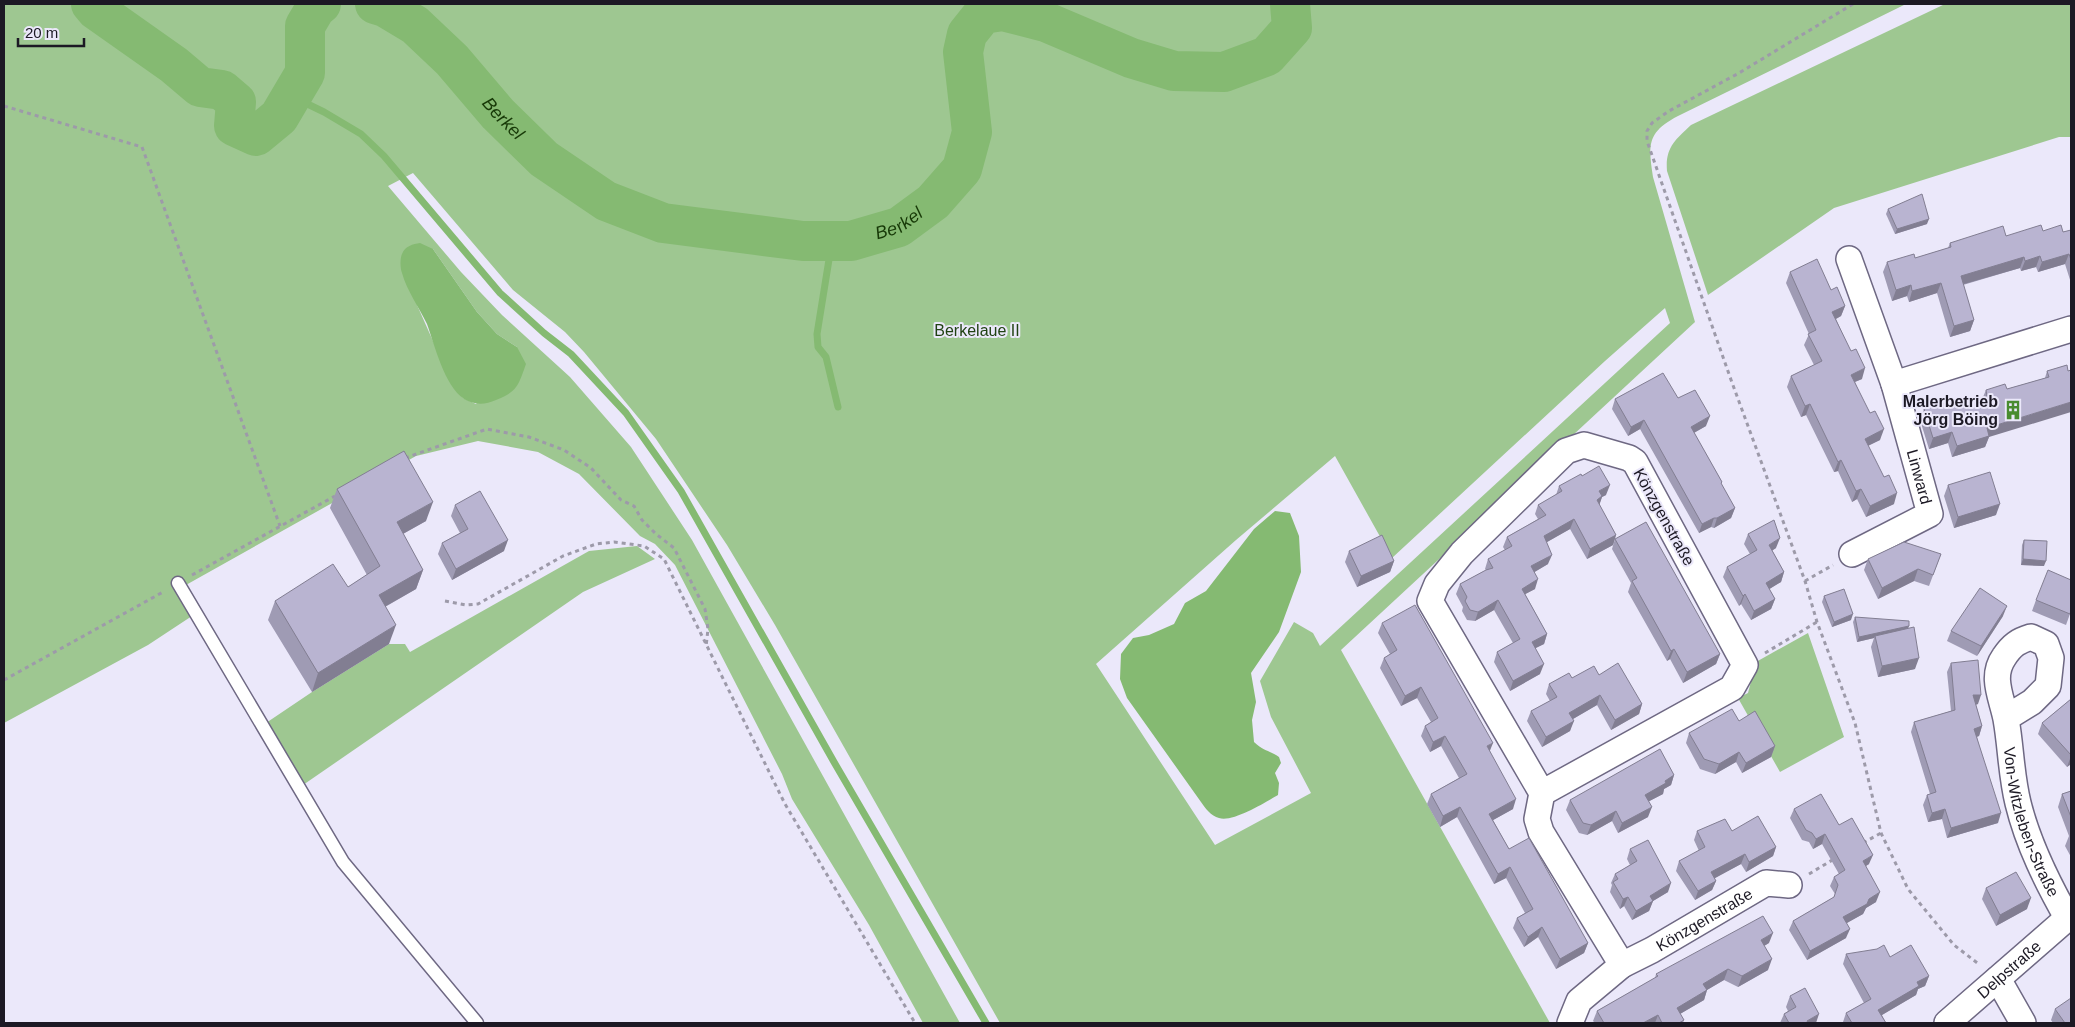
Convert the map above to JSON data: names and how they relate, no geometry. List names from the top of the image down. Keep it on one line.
{"streets":{"street":["Linward","Könzgenstraße","Von-Witzleben-Straße","Delpstraße"]},"crossings":[["Von-Witzleben-Straße","Delpstraße"]],"water":["Berkel"],"parks":["Berkelaue II"],"places":{"building":["Malerbetrieb Jörg Böing"]},"scale_bar":"20 m"}
